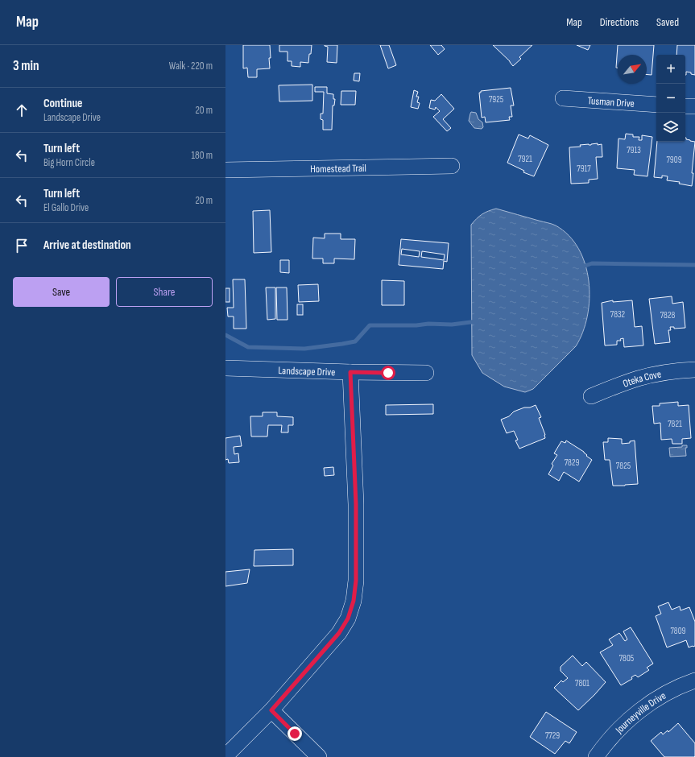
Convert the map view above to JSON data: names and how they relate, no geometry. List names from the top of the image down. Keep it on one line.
{"streets":{"street":["Tusman Drive","Homestead Trail","Landscape Drive","Oteka Cove","Journeyville Drive"]},"house_numbers":["7925","7913","7921","7909","7917","7832","7828","7821","7829","7825","7809","7805","7801","7729"],"north":"top right","page":{"header":"Map","nav":["Map","Directions","Saved"],"heading":["3 min","Walk · 220 m"],"map_buttons":["+","−"],"list":[["Continue","Landscape Drive","20 m"],["Turn left","Big Horn Circle","180 m"],["Turn left","El Gallo Drive","20 m"],"Arrive at destination"],"buttons":["Save","Share"]}}
